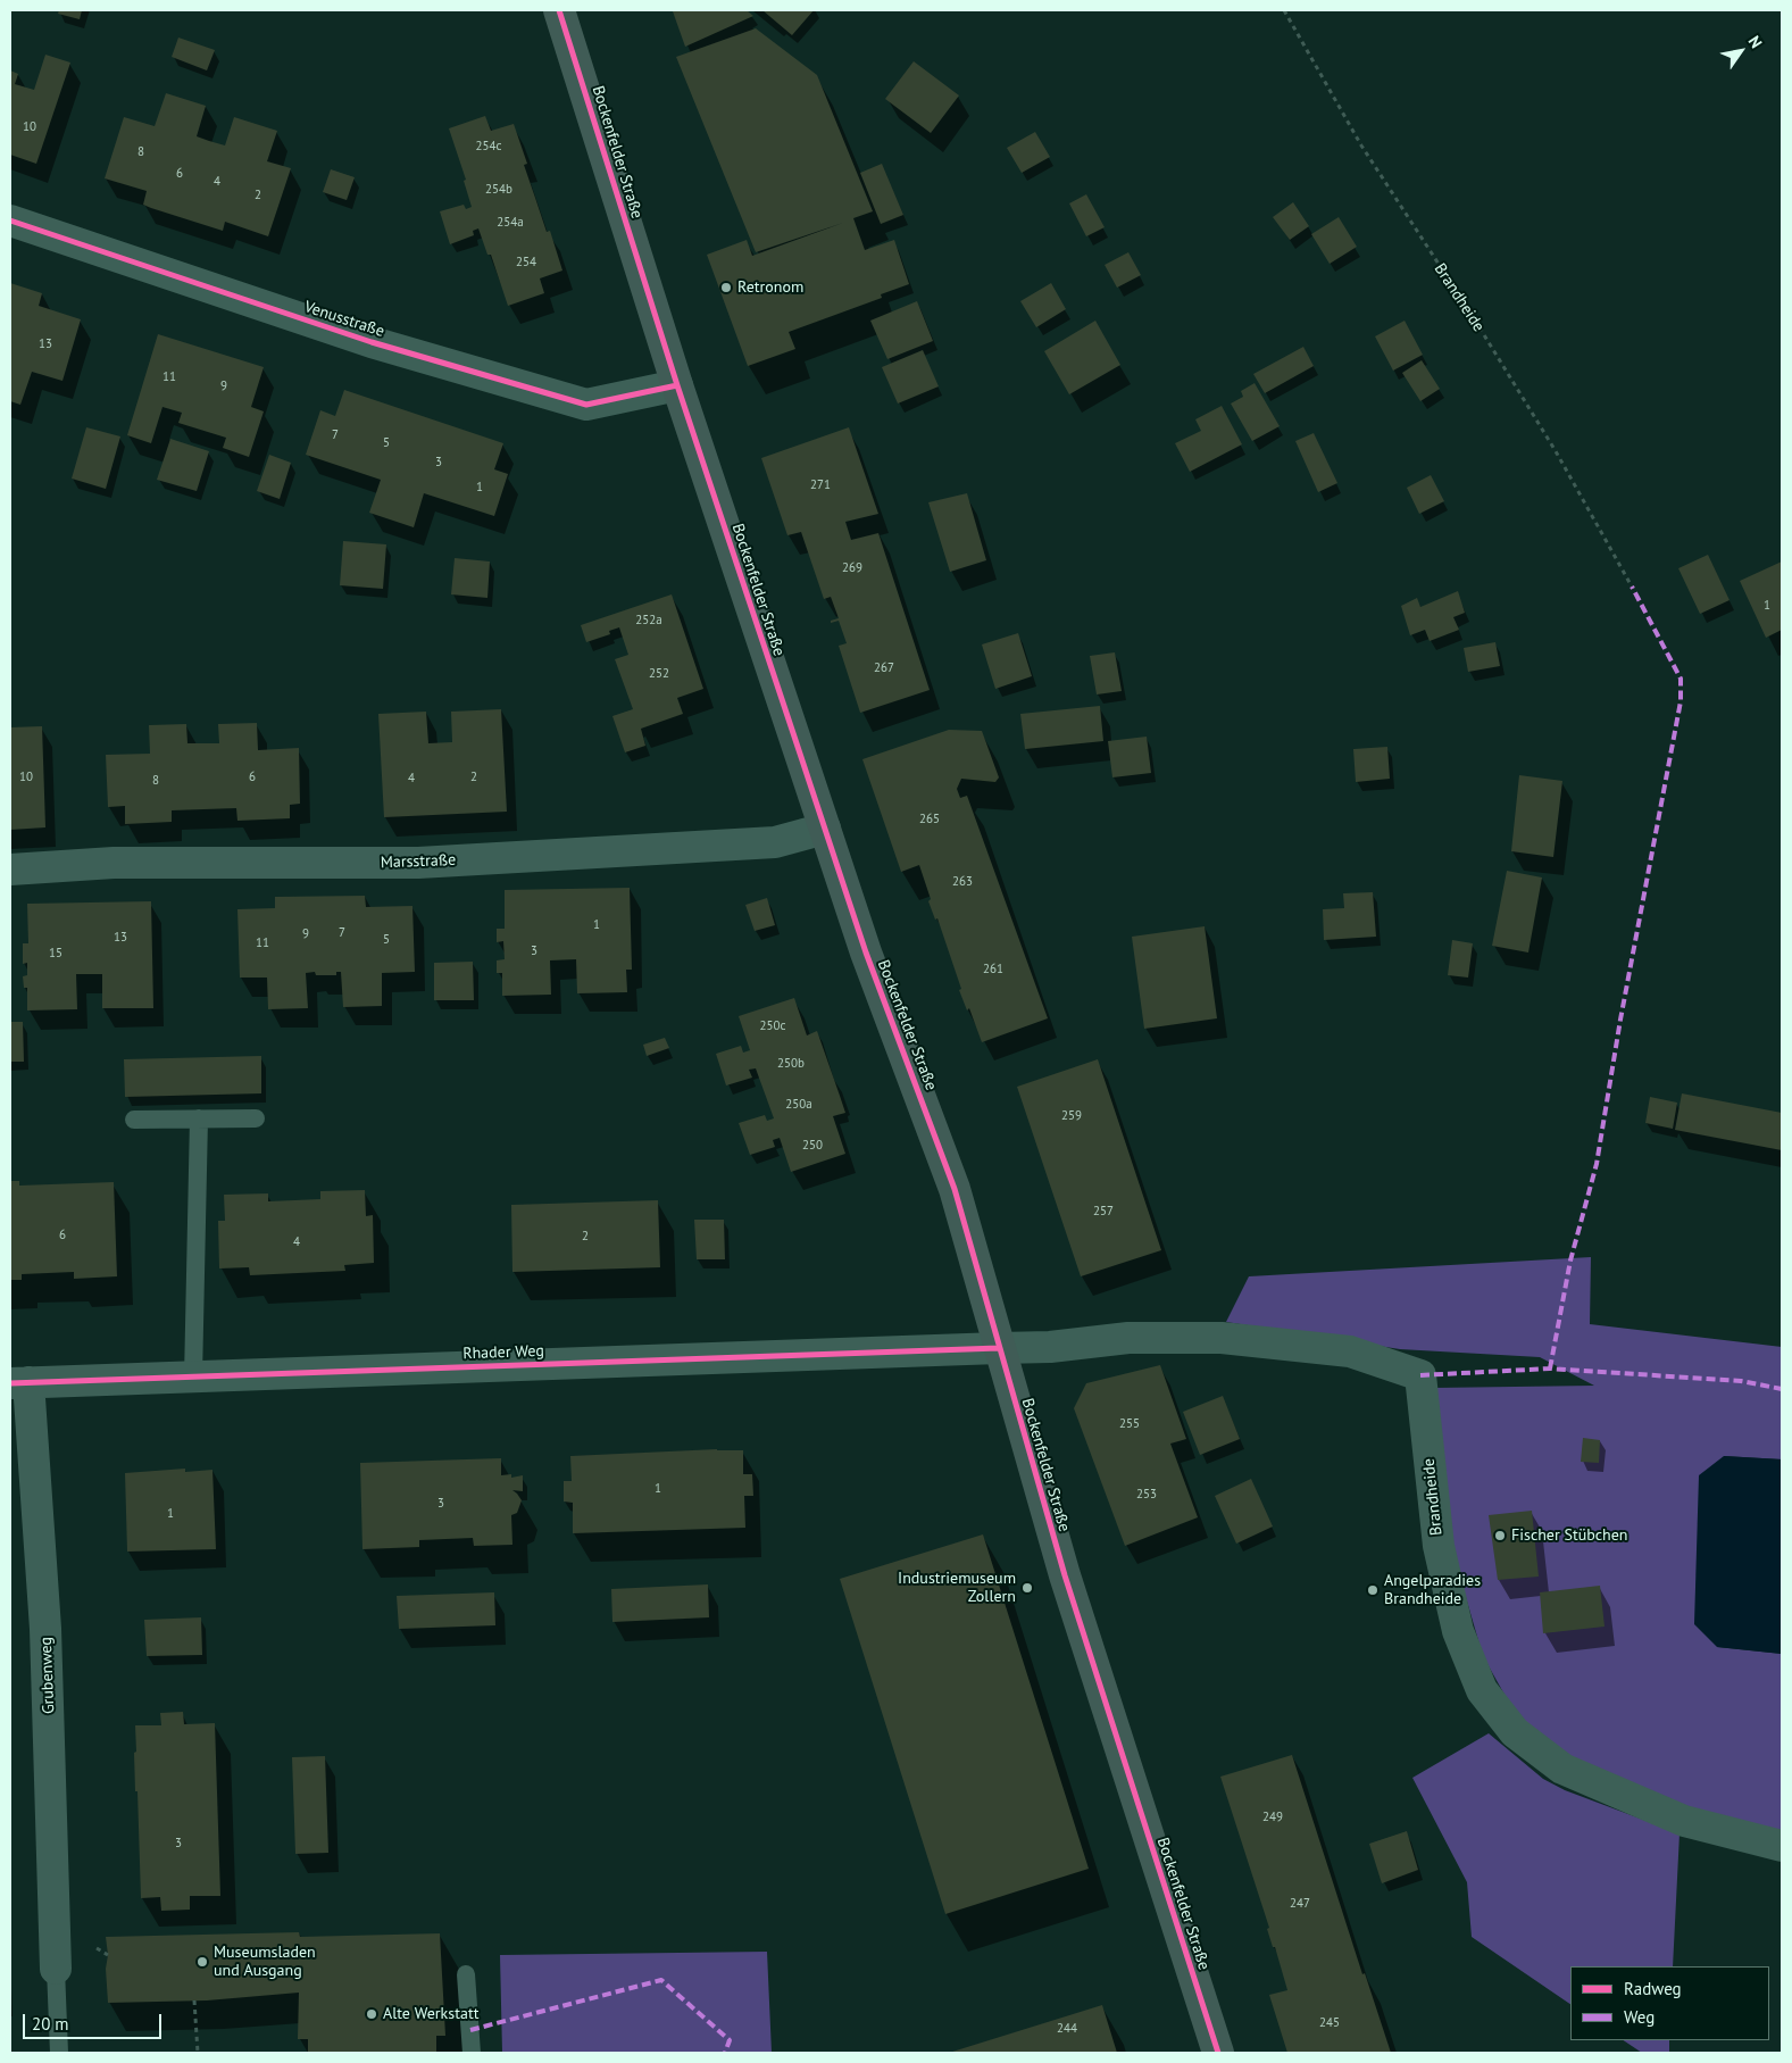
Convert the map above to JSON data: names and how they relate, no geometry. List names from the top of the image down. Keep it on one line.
{"streets":{"main road":["Bockenfelder Straße"],"street":["Brandheide","Venusstraße","Marsstraße","Rhader Weg","Grubenweg"]},"crossings":[["Bockenfelder Straße","Brandheide"],["Bockenfelder Straße","Venusstraße"],["Bockenfelder Straße","Marsstraße"],["Bockenfelder Straße","Rhader Weg"],["Brandheide","Rhader Weg"],["Rhader Weg","Grubenweg"]],"places":["Retronom","Fischer Stübchen","Industriemuseum Zollern","Angelparadies Brandheide","Museumsladen und Ausgang","Alte Werkstatt"],"house_numbers":["10","254c","8","6","4","254b","2","254a","254","13","11","9","7","5","3","271","1","269","1","252a","267","252","10","6","2","4","8","265","263","1","7","9","13","5","11","3","15","261","250c","250b","250a","259","250","257","6","2","4","255","1","253","3","1","249","3","247","245","244"],"legend":["Radweg","Weg"],"scale_bar":"20 m","north":"top right"}
